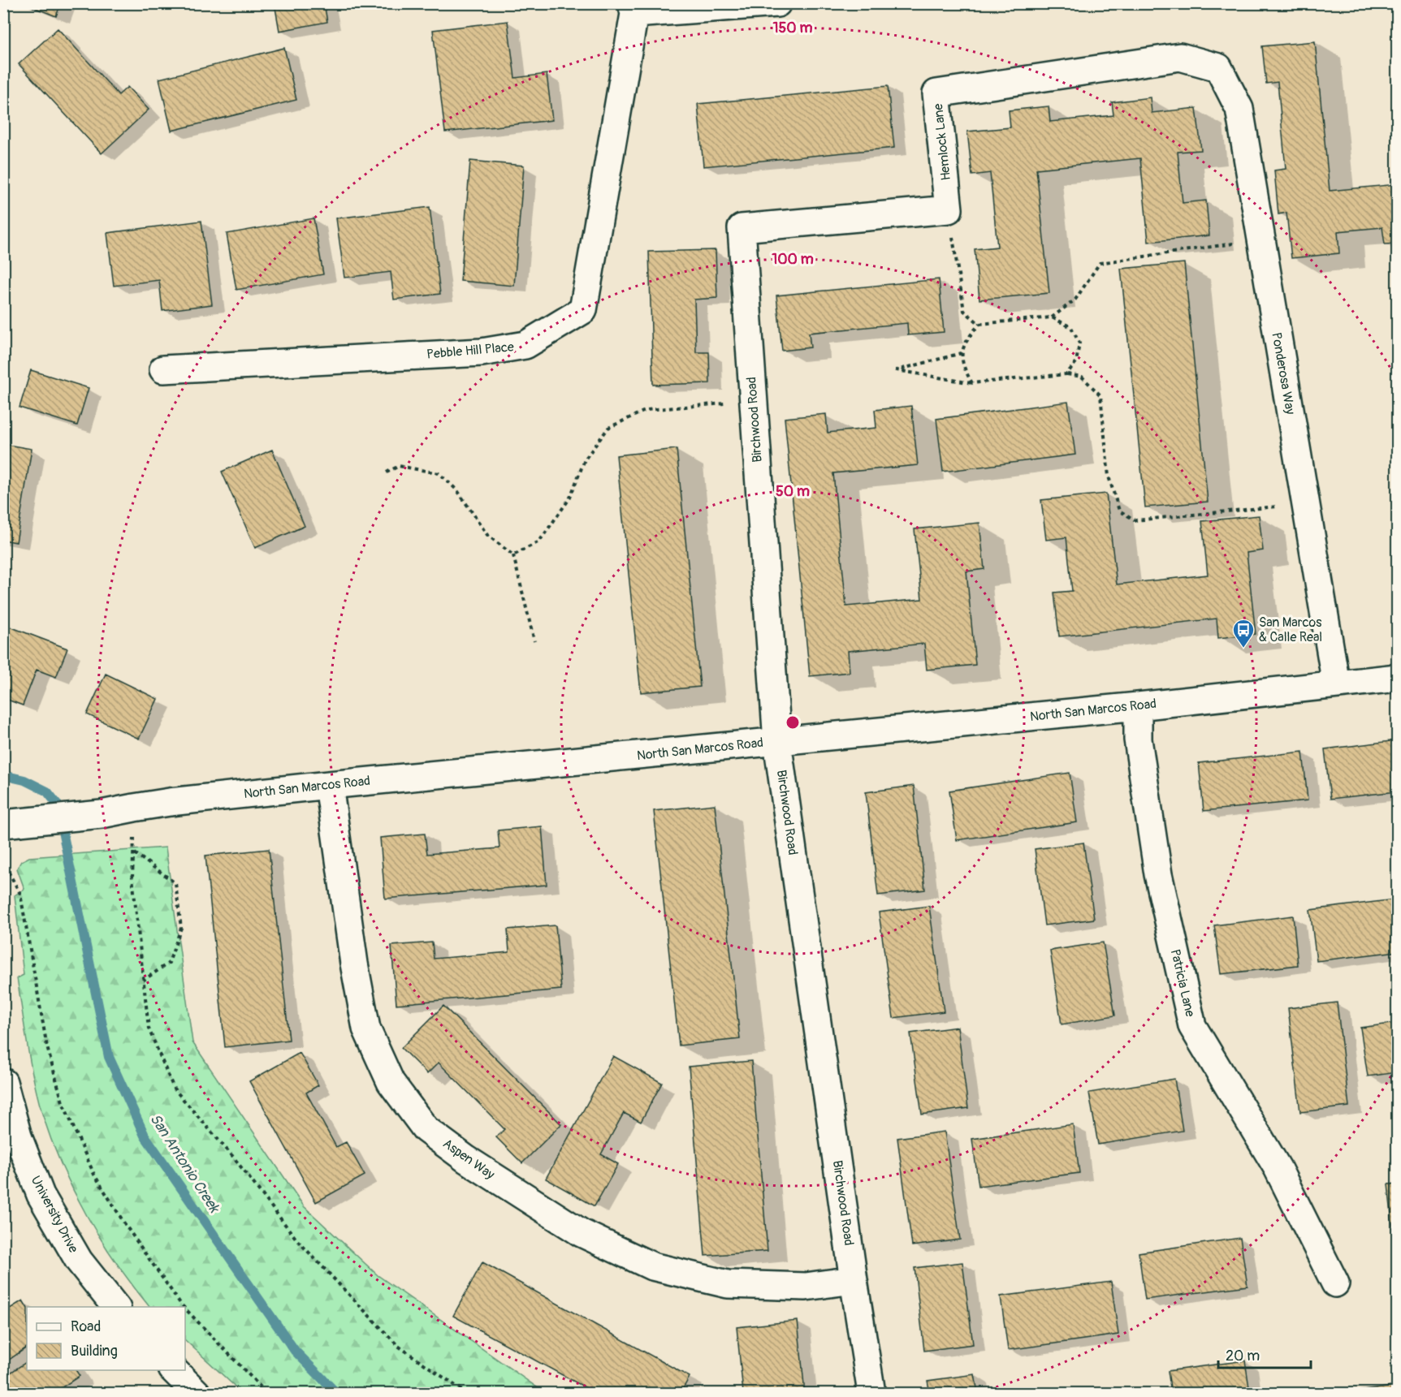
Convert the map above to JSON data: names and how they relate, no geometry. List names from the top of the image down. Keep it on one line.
{"streets":{"street":["Hemlock Lane","Pebble Hill Place","Ponderosa Way","Birchwood Road","North San Marcos Road","Patricia Lane","Aspen Way","University Drive"]},"crossings":[["Hemlock Lane","Ponderosa Way"],["Hemlock Lane","Birchwood Road"],["Ponderosa Way","North San Marcos Road"],["Birchwood Road","North San Marcos Road"],["Birchwood Road","Aspen Way"],["North San Marcos Road","Patricia Lane"],["North San Marcos Road","Aspen Way"]],"water":["San Antonio Creek"],"places":{"bus stop":["San Marcos & Calle Real"]},"legend":["Road","Building"],"scale_bar":"20 m","rings":["150 m","100 m","50 m"]}
